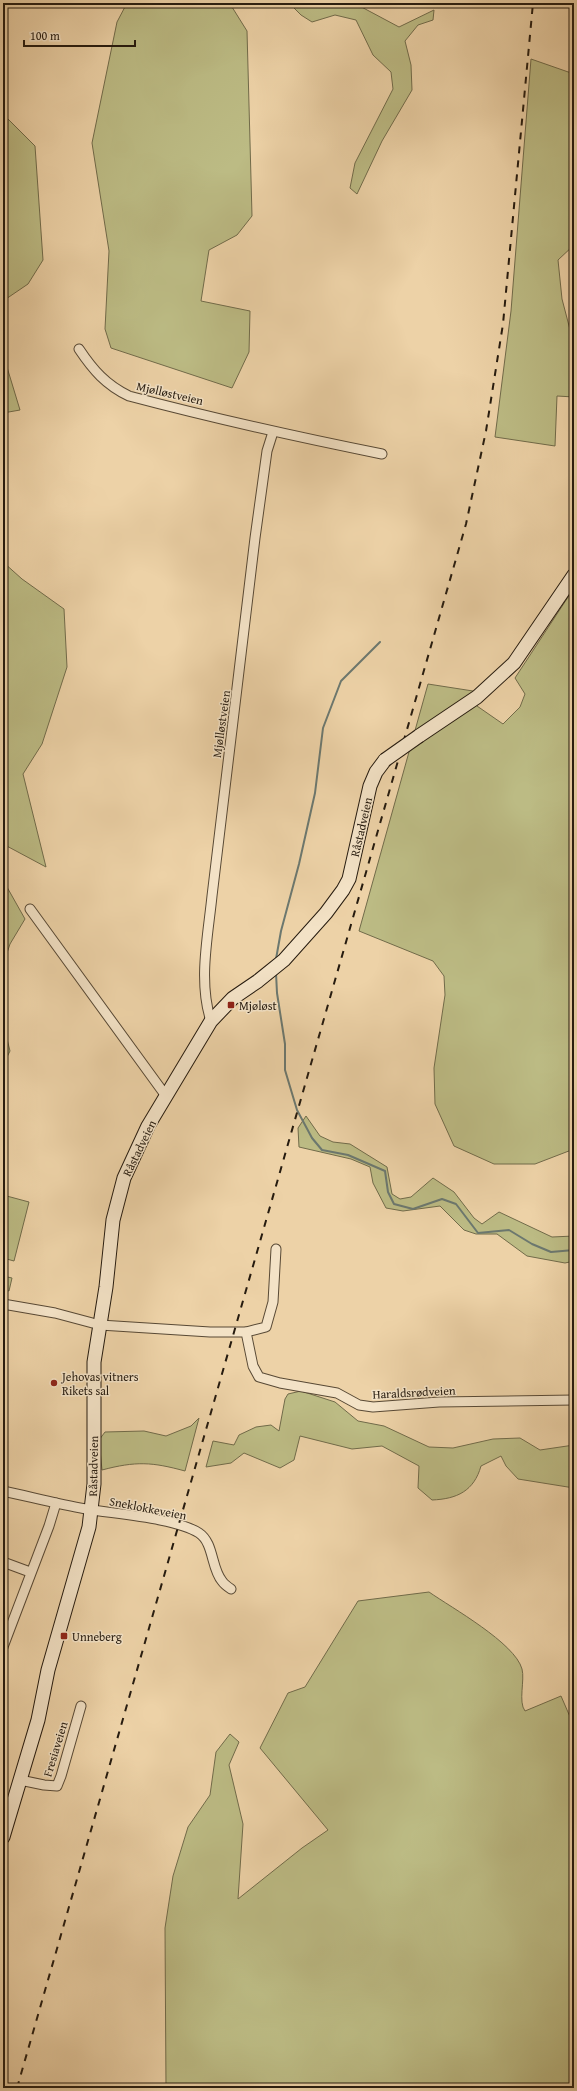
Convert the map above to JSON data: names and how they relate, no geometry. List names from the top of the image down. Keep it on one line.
{"streets":{"main road":["Råstadveien"],"street":["Mjølløstveien","Haraldsrødveien","Sneklokkeveien","Fresiaveien"]},"crossings":[["Mjølløstveien","Råstadveien"],["Råstadveien","Sneklokkeveien"],["Råstadveien","Fresiaveien"]],"places":{"transit":["Mjøløst","Unneberg"],"other":["Jehovas vitners Rikets sal"]},"scale_bar":"100 m"}
